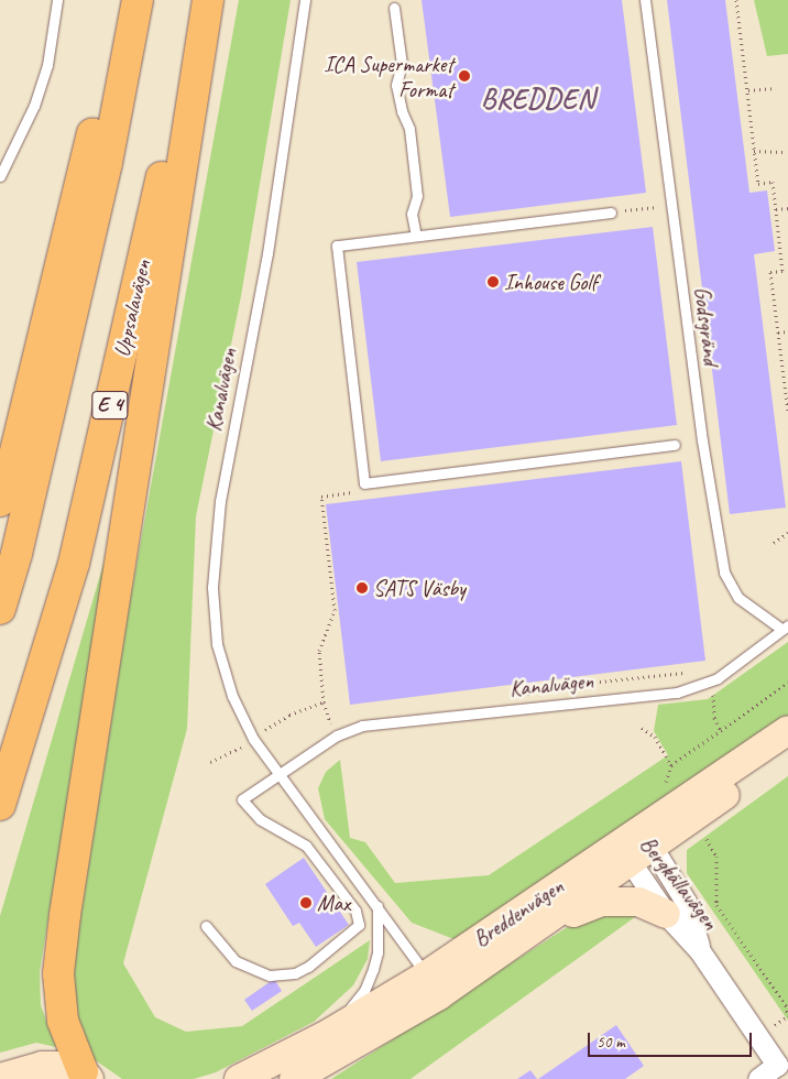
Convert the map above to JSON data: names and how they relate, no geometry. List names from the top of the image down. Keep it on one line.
{"streets":{"highway":["Uppsalavägen","E 4"],"street":["Bergkällavägen","Breddenvägen"],"lane":["Godsgränd","Kanalvägen"]},"crossings":[["Godsgränd","Kanalvägen"],["Kanalvägen","Breddenvägen"],["Bergkällavägen","Breddenvägen"]],"districts":["BREDDEN"],"places":["ICA Supermarket Format","Inhouse Golf","SATS Väsby","Max"],"scale_bar":"50 m"}
